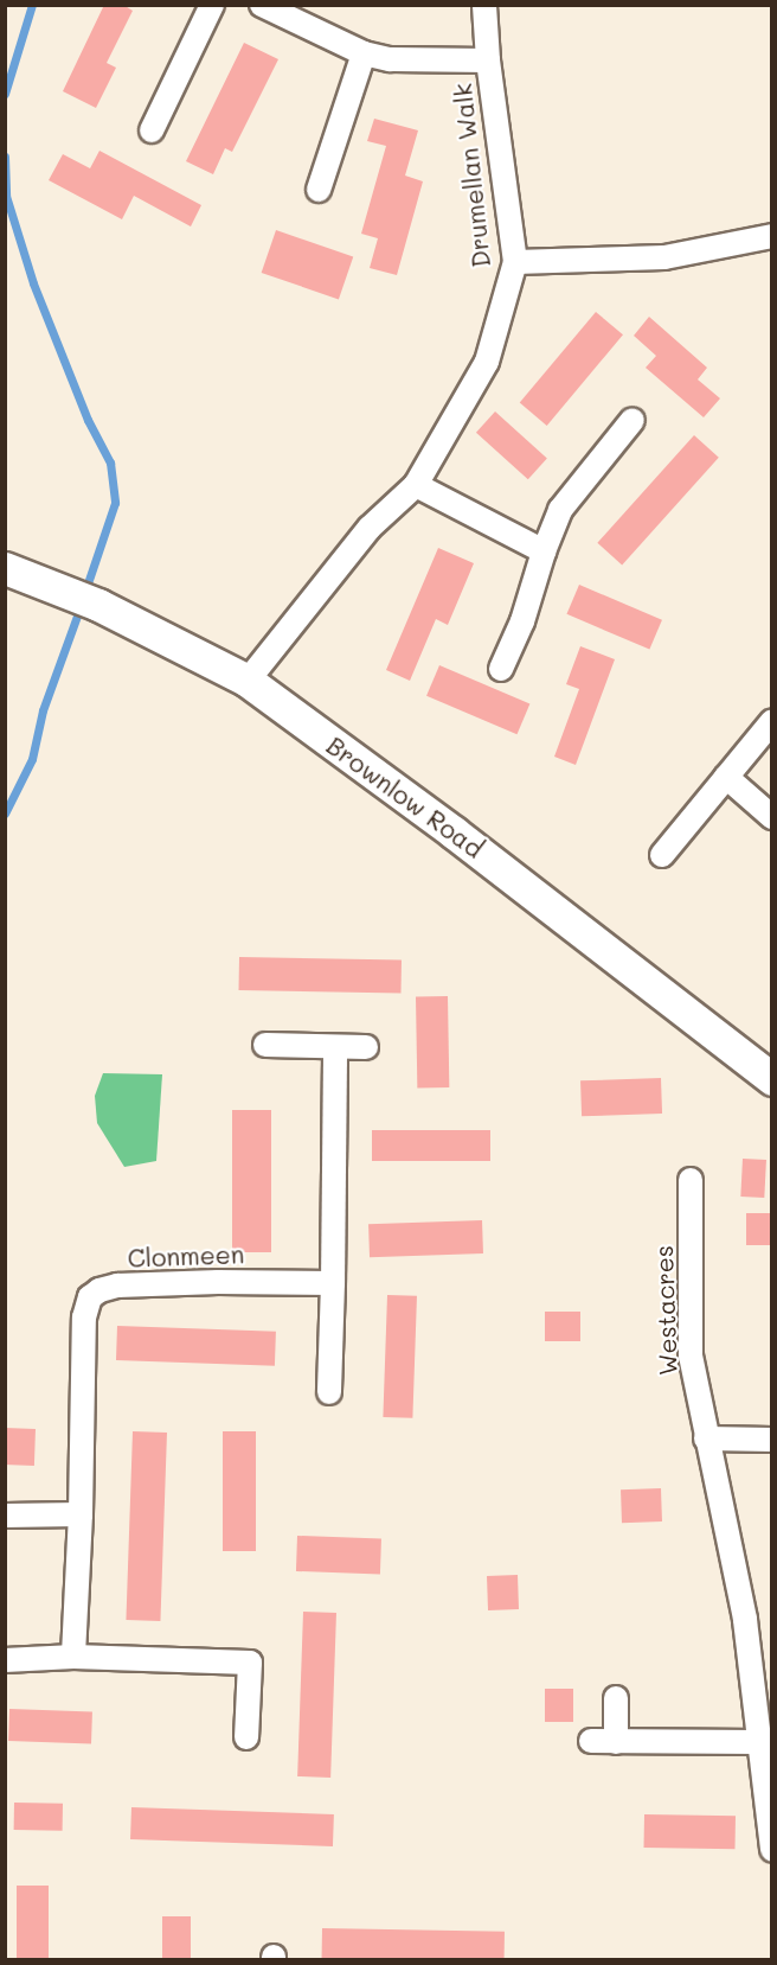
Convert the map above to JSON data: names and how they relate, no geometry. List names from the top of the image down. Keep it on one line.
{"streets":{"main road":["Brownlow Road"],"street":["Drumellan Walk","Clonmeen","Westacres"]},"crossings":[["Drumellan Walk","Brownlow Road"]]}
